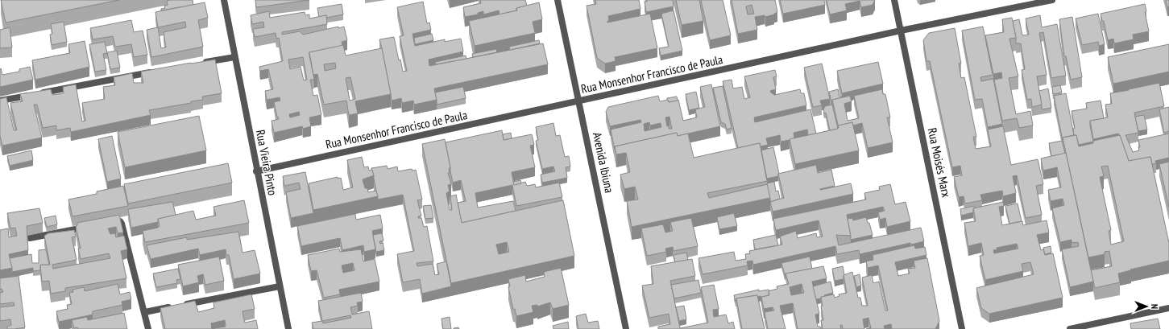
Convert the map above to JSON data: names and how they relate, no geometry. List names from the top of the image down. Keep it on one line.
{"streets":{"street":["Rua Monsenhor Francisco de Paula","Rua Vieira Pinto","Avenida Ibiuna","Rua Moisés Marx"]},"crossings":[["Rua Monsenhor Francisco de Paula","Rua Vieira Pinto"],["Rua Monsenhor Francisco de Paula","Avenida Ibiuna"],["Rua Monsenhor Francisco de Paula","Rua Moisés Marx"]],"north":"right"}
